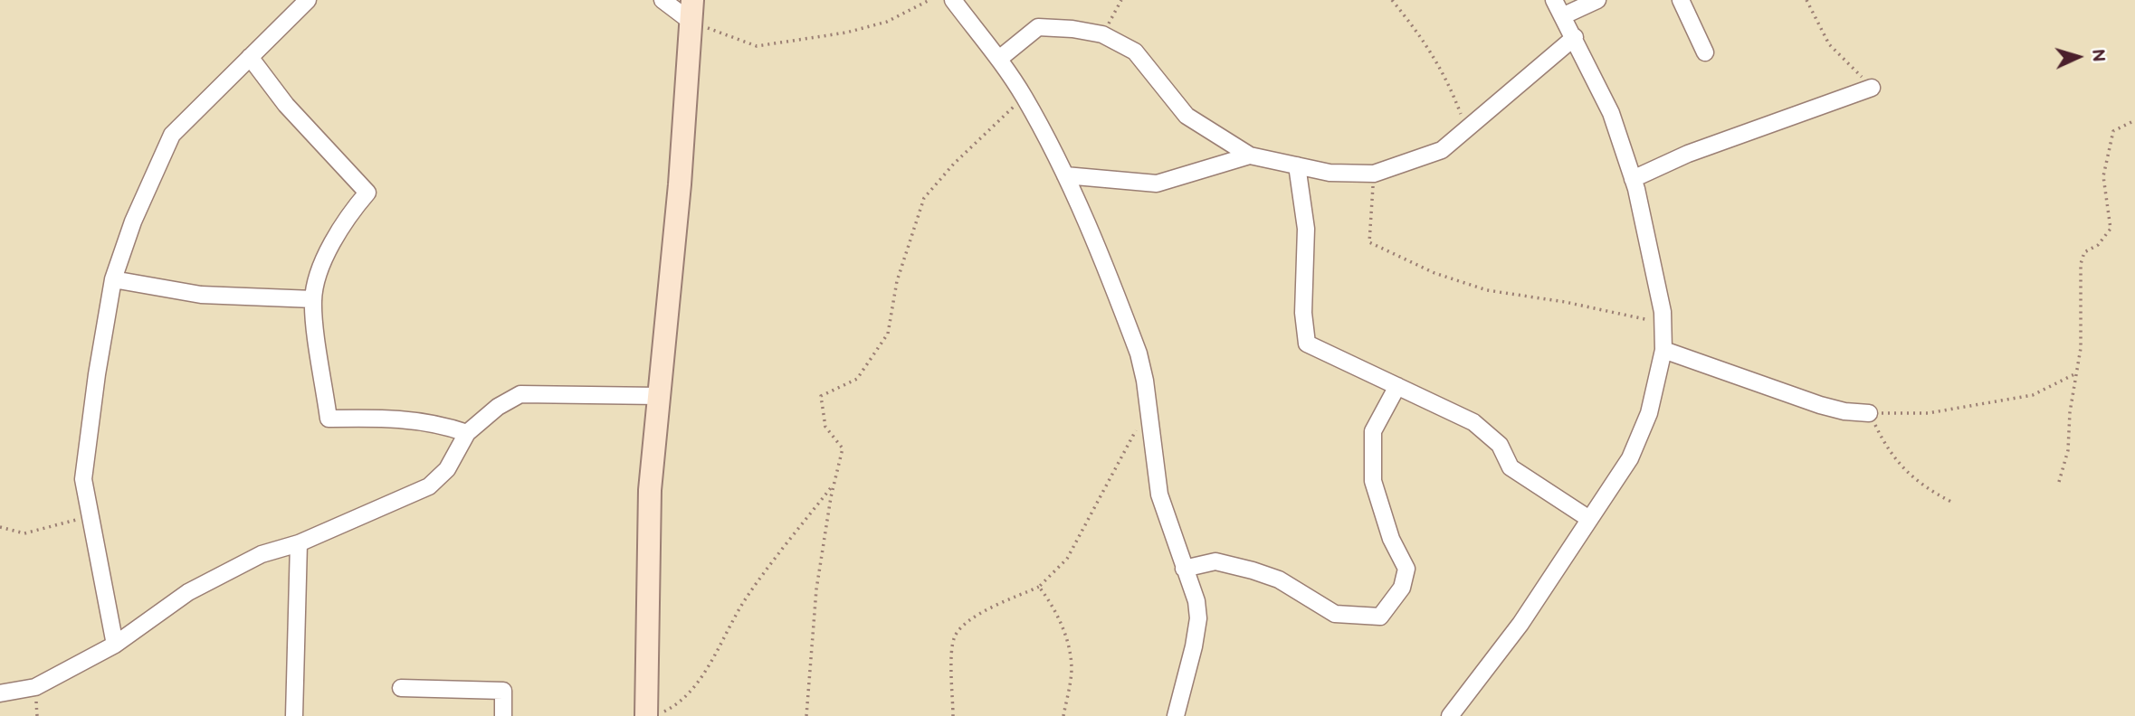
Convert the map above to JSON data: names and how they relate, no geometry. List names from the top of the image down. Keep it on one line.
{"north":"right"}
